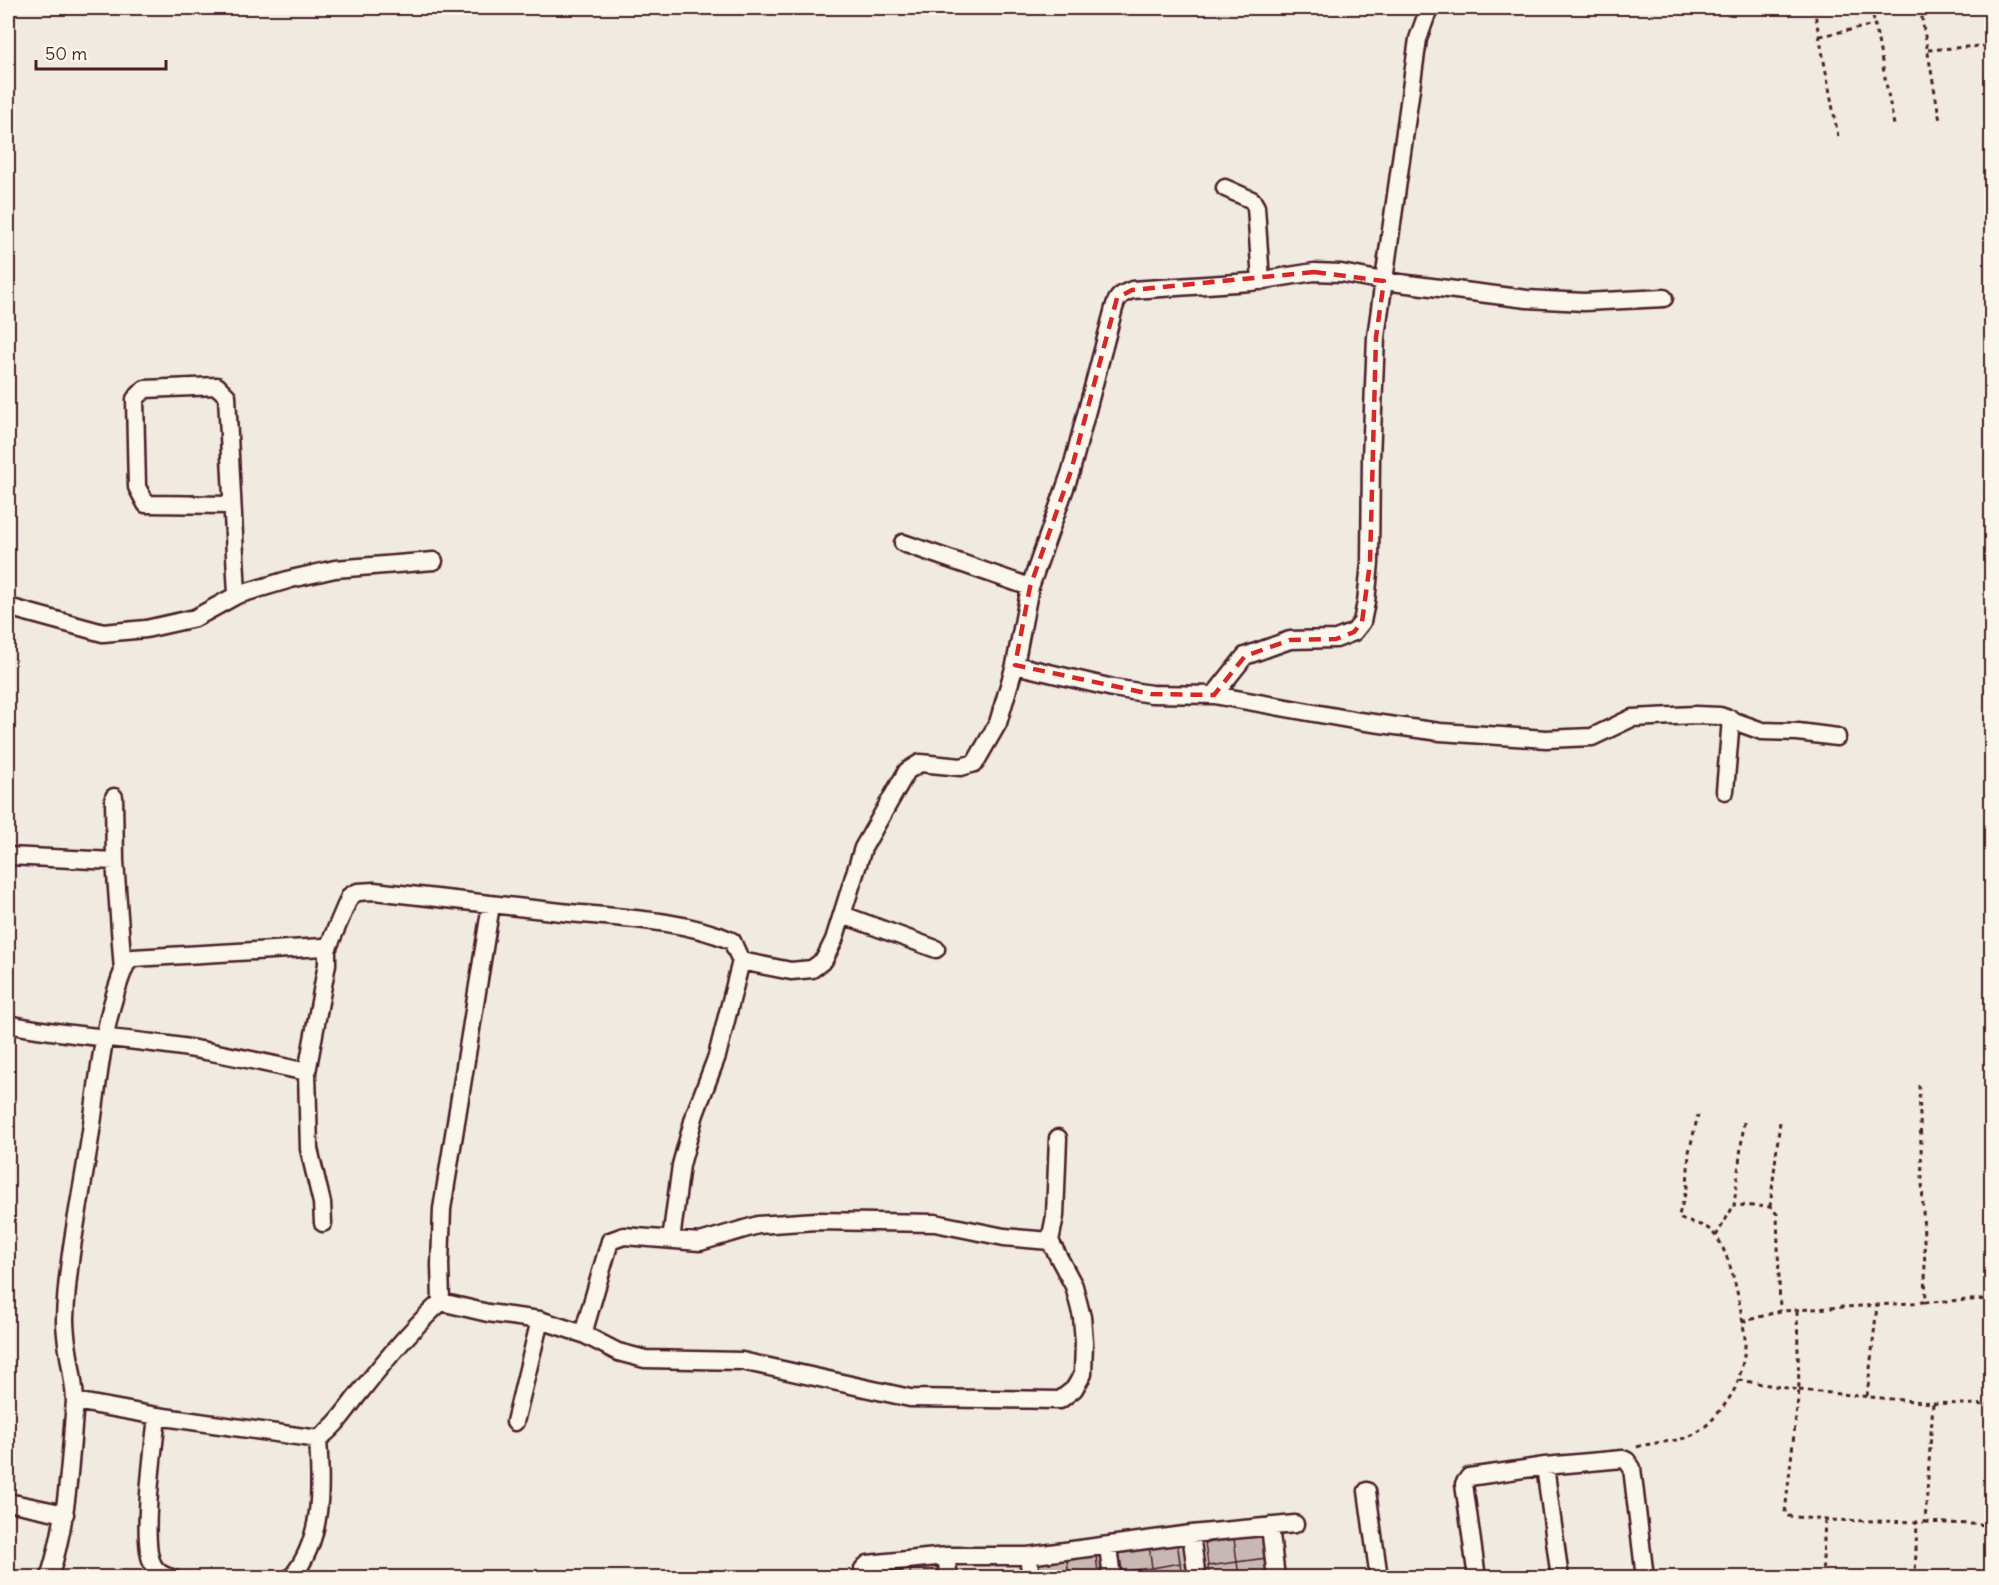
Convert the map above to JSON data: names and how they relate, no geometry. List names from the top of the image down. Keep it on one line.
{"scale_bar":"50 m"}
